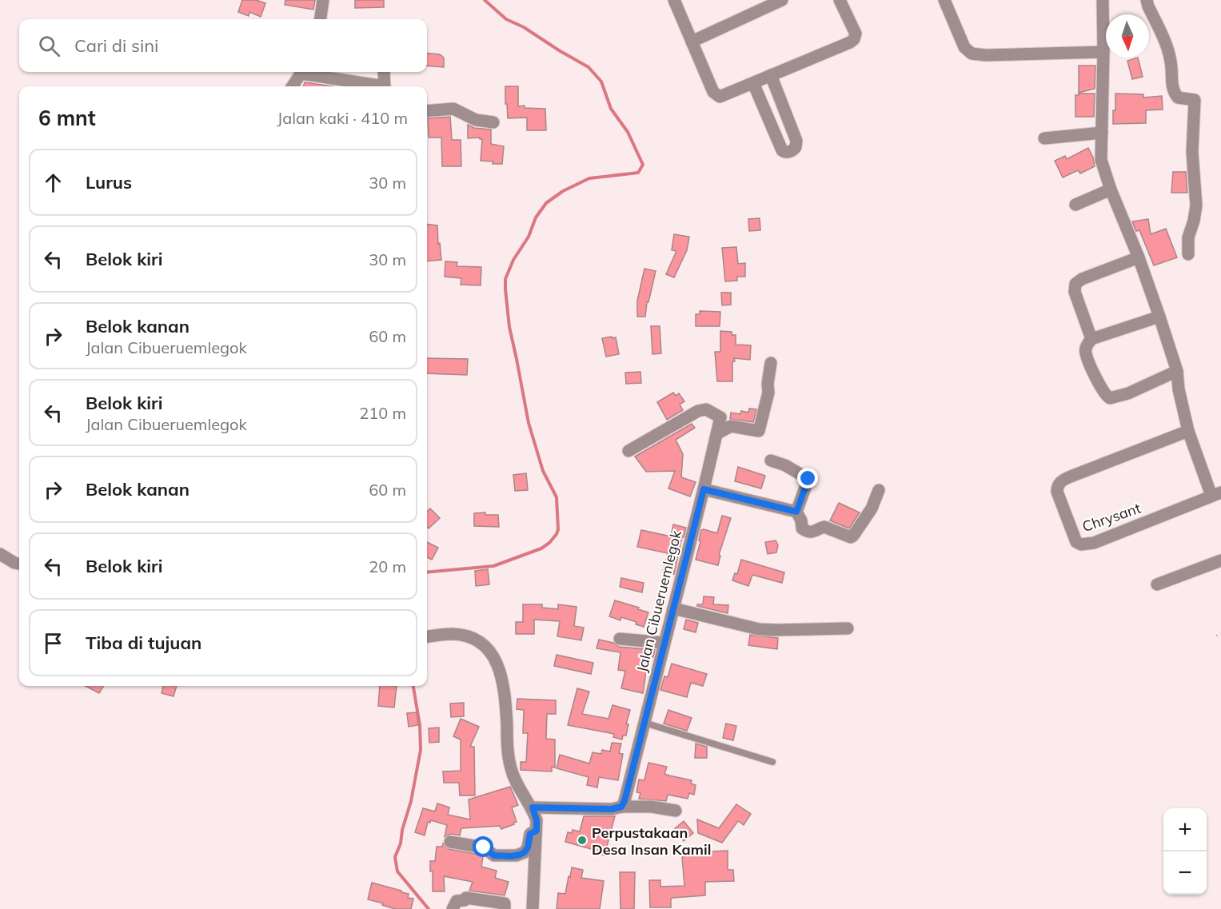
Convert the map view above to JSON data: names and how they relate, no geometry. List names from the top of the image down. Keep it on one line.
{"streets":{"street":["Chrysant","Jalan Cibueruemlegok"]},"places":["Perpustakaan Desa Insan Kamil"],"north":"bottom","page":{"search":"Cari di sini","heading":["6 mnt","Jalan kaki · 410 m"],"list":[["Lurus","30 m"],["Belok kiri","30 m"],["Belok kanan","Jalan Cibueruemlegok","60 m"],["Belok kiri","Jalan Cibueruemlegok","210 m"],["Belok kanan","60 m"],["Belok kiri","20 m"],"Tiba di tujuan"],"map_buttons":["+","−"]}}
